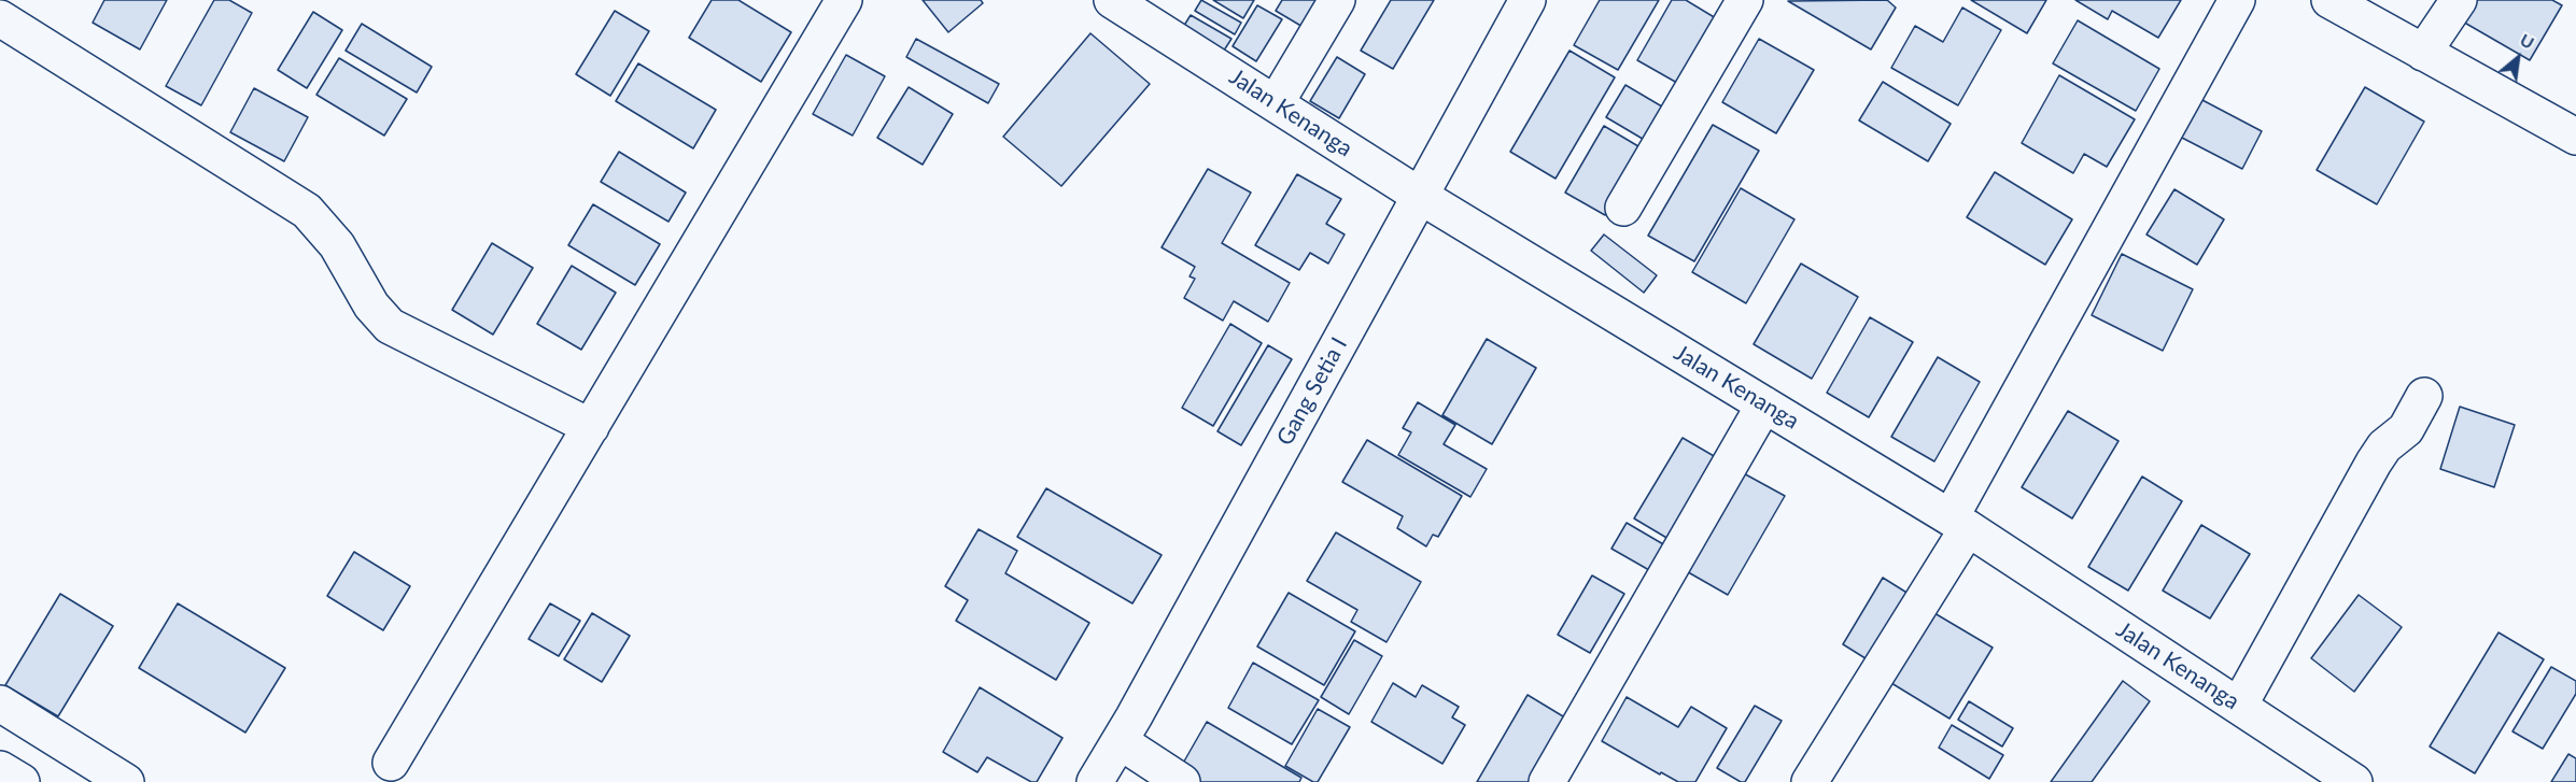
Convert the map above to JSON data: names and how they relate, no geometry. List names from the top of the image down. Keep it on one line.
{"streets":{"street":["Jalan Kenanga","Gang Setia I"]},"crossings":[["Jalan Kenanga","Gang Setia I"]],"north":"top right"}
